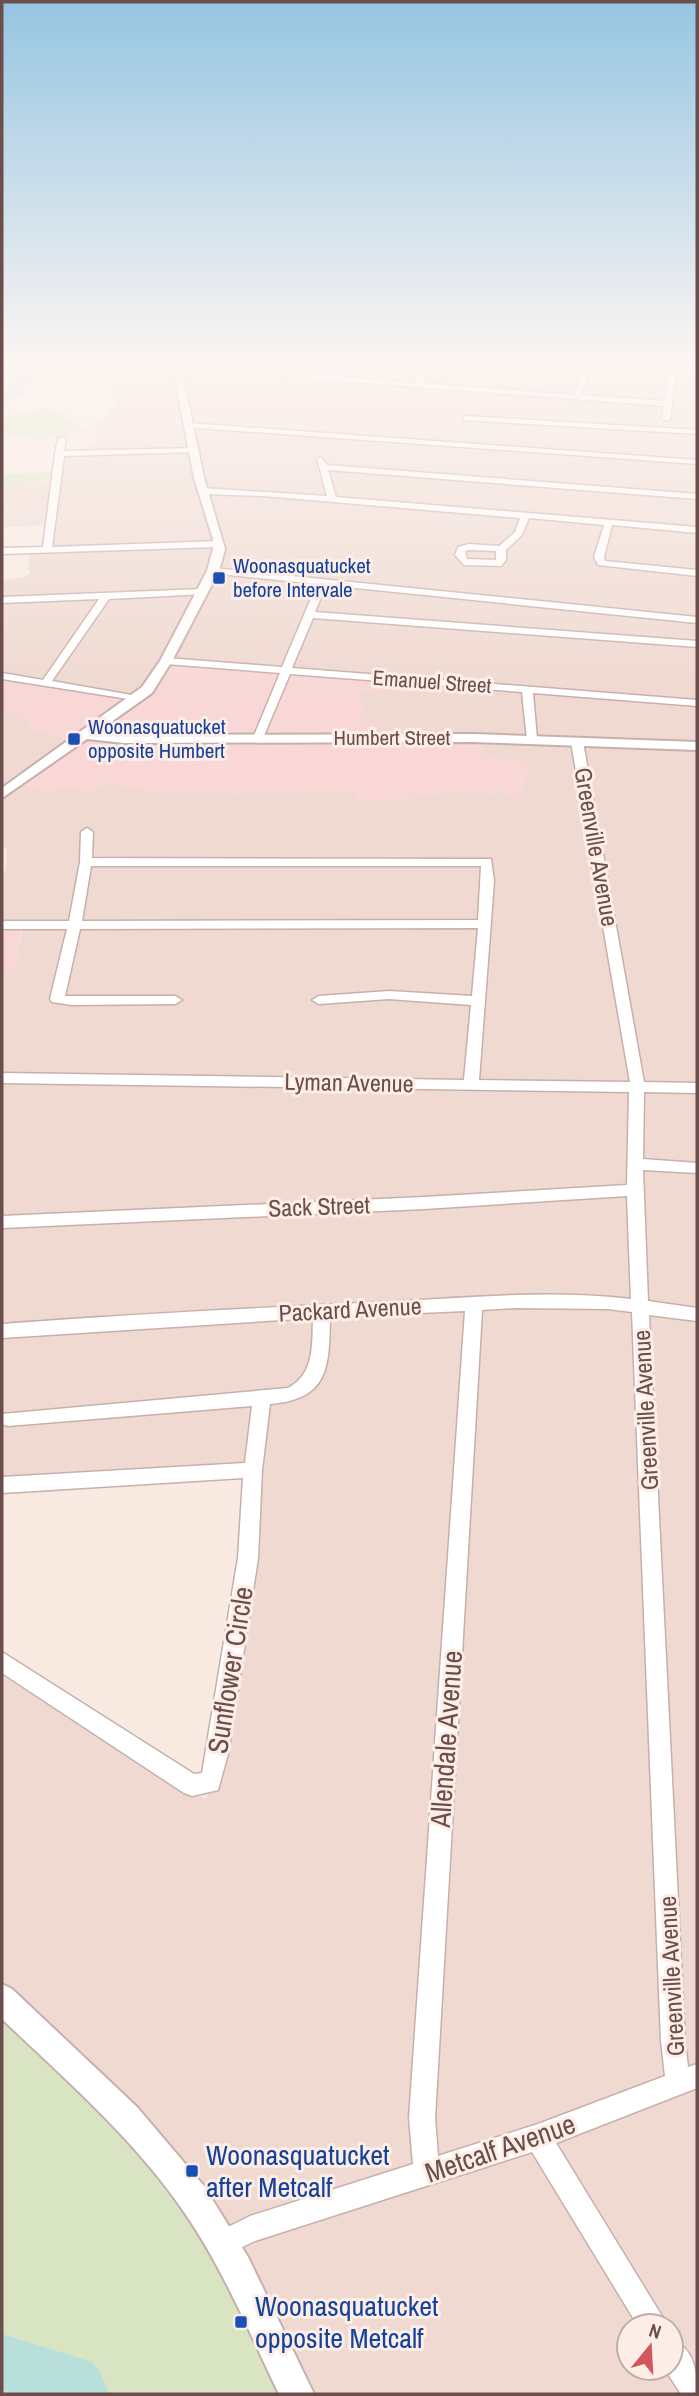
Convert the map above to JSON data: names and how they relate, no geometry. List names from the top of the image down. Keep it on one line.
{"streets":{"street":["Emanuel Street","Humbert Street","Greenville Avenue","Lyman Avenue","Sack Street","Packard Avenue","Sunflower Circle","Allendale Avenue","Metcalf Avenue"]},"crossings":[["Humbert Street","Greenville Avenue"],["Greenville Avenue","Lyman Avenue"],["Greenville Avenue","Sack Street"],["Greenville Avenue","Packard Avenue"],["Greenville Avenue","Metcalf Avenue"],["Packard Avenue","Allendale Avenue"],["Allendale Avenue","Metcalf Avenue"]],"places":{"transit":["Woonasquatucket before Intervale","Woonasquatucket opposite Humbert","Woonasquatucket after Metcalf","Woonasquatucket opposite Metcalf"]},"north":"top"}
